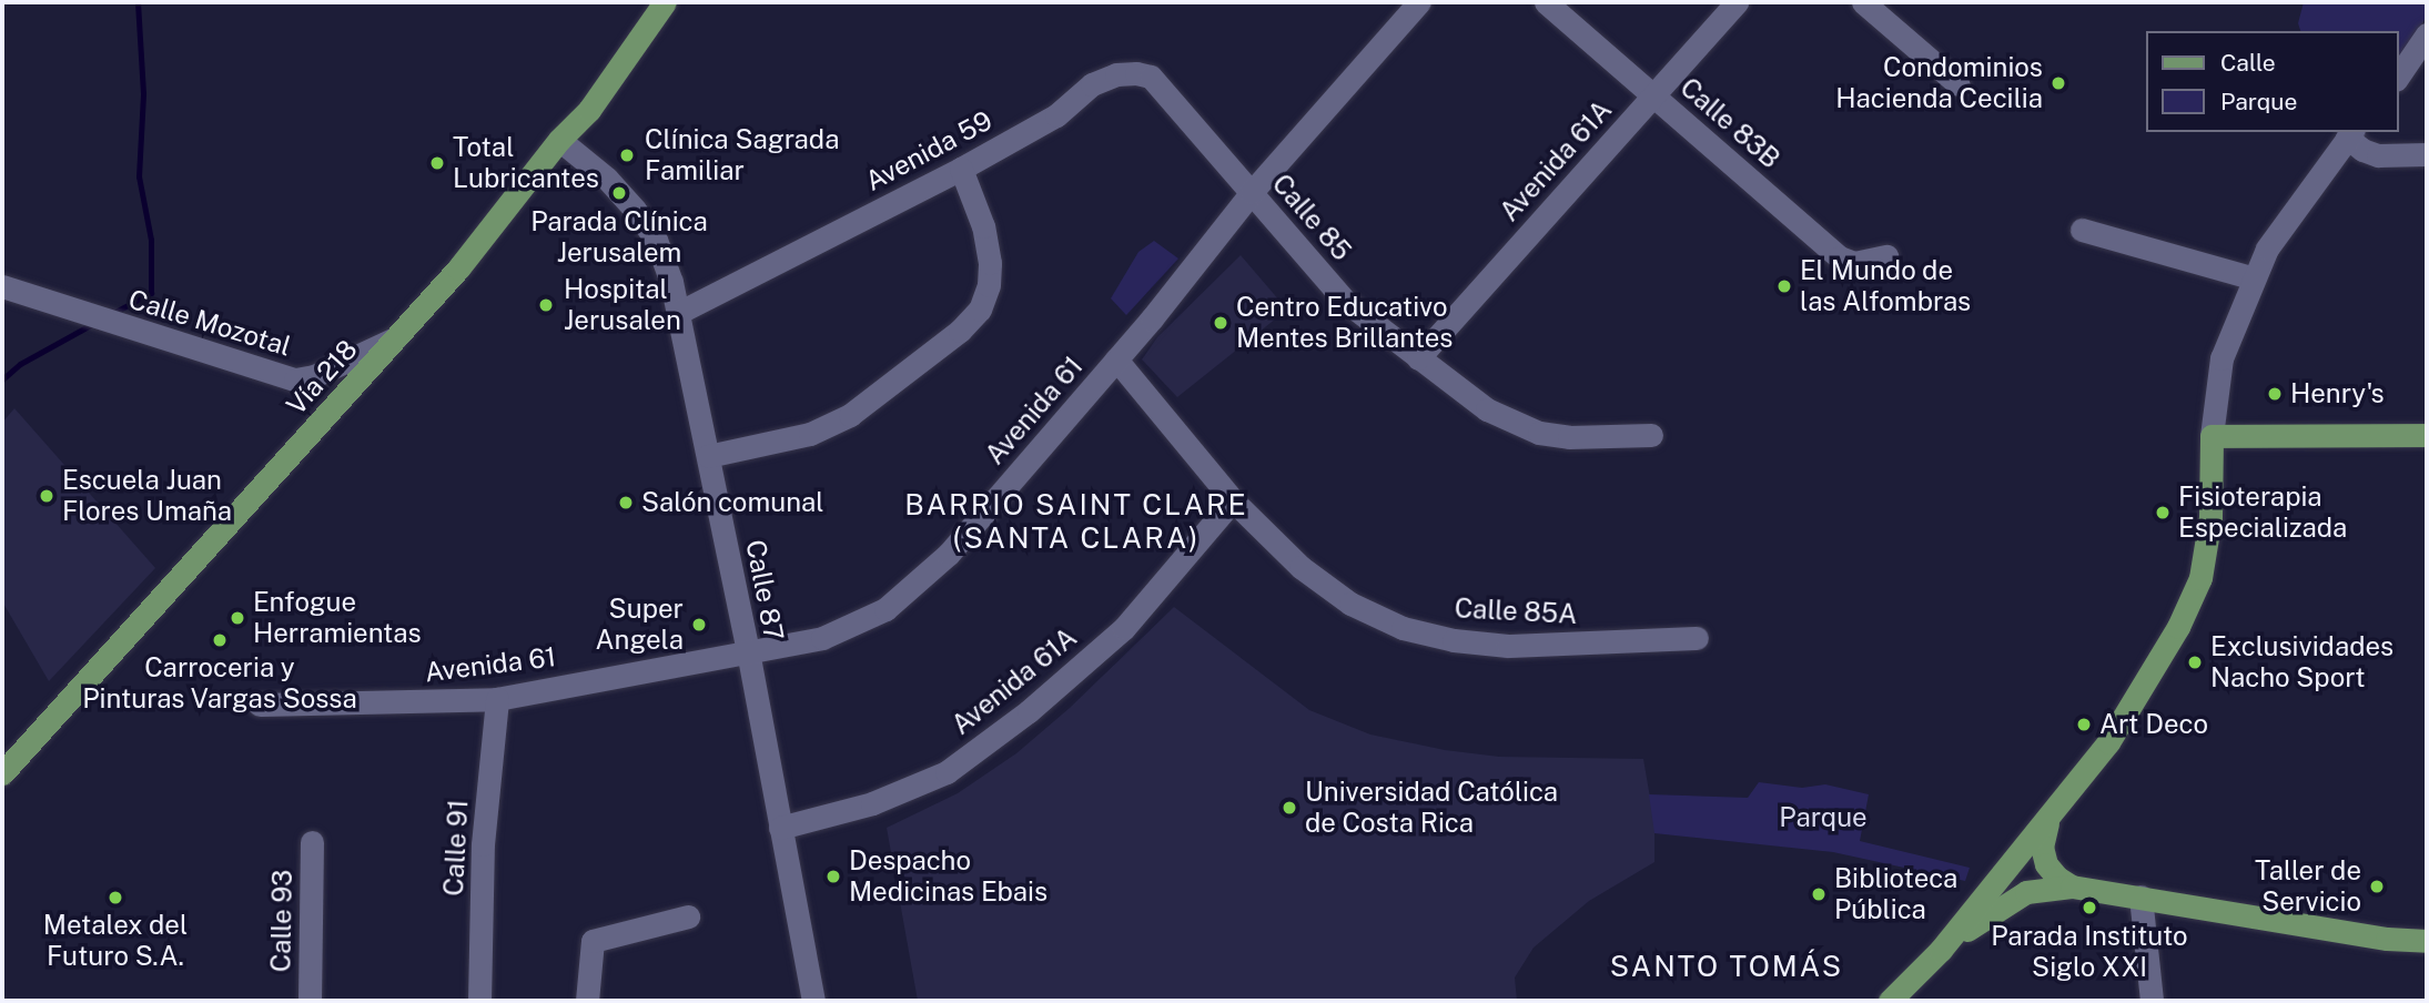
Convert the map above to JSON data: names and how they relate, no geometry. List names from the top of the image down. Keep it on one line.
{"streets":{"main road":["Vía 218"],"street":["Calle 83B","Avenida 59","Avenida 61A","Calle 85","Calle Mozotal","Avenida 61","Calle 87","Calle 85A","Calle 91","Calle 93"]},"crossings":[["Calle 83B","Avenida 61A"],["Avenida 59","Calle 85"],["Avenida 59","Calle 87"],["Avenida 61A","Calle 85"],["Avenida 61A","Calle 87"],["Avenida 61A","Calle 85A"],["Calle 85","Avenida 61"],["Calle Mozotal","Vía 218"],["Vía 218","Calle 87"],["Avenida 61","Calle 87"],["Avenida 61","Calle 85A"],["Avenida 61","Calle 91"]],"districts":["BARRIO SAINT CLARE (SANTA CLARA)","SANTO TOMÁS"],"parks":["Parque"],"places":["Condominios Hacienda Cecilia","Clínica Sagrada Familiar","Total Lubricantes","Parada Clínica Jerusalem","El Mundo de las Alfombras","Hospital Jerusalen","Centro Educativo Mentes Brillantes","Henry's","Escuela Juan Flores Umaña","Salón comunal","Fisioterapia Especializada","Enfogue Herramientas","Super Angela","Carroceria y Pinturas Vargas Sossa","Exclusividades Nacho Sport","Art Deco","Universidad Católica de Costa Rica","Despacho Medicinas Ebais","Taller de Servicio","Biblioteca Pública","Metalex del Futuro S.A.","Parada Instituto Siglo XXI"],"legend":["Calle","Parque"]}
